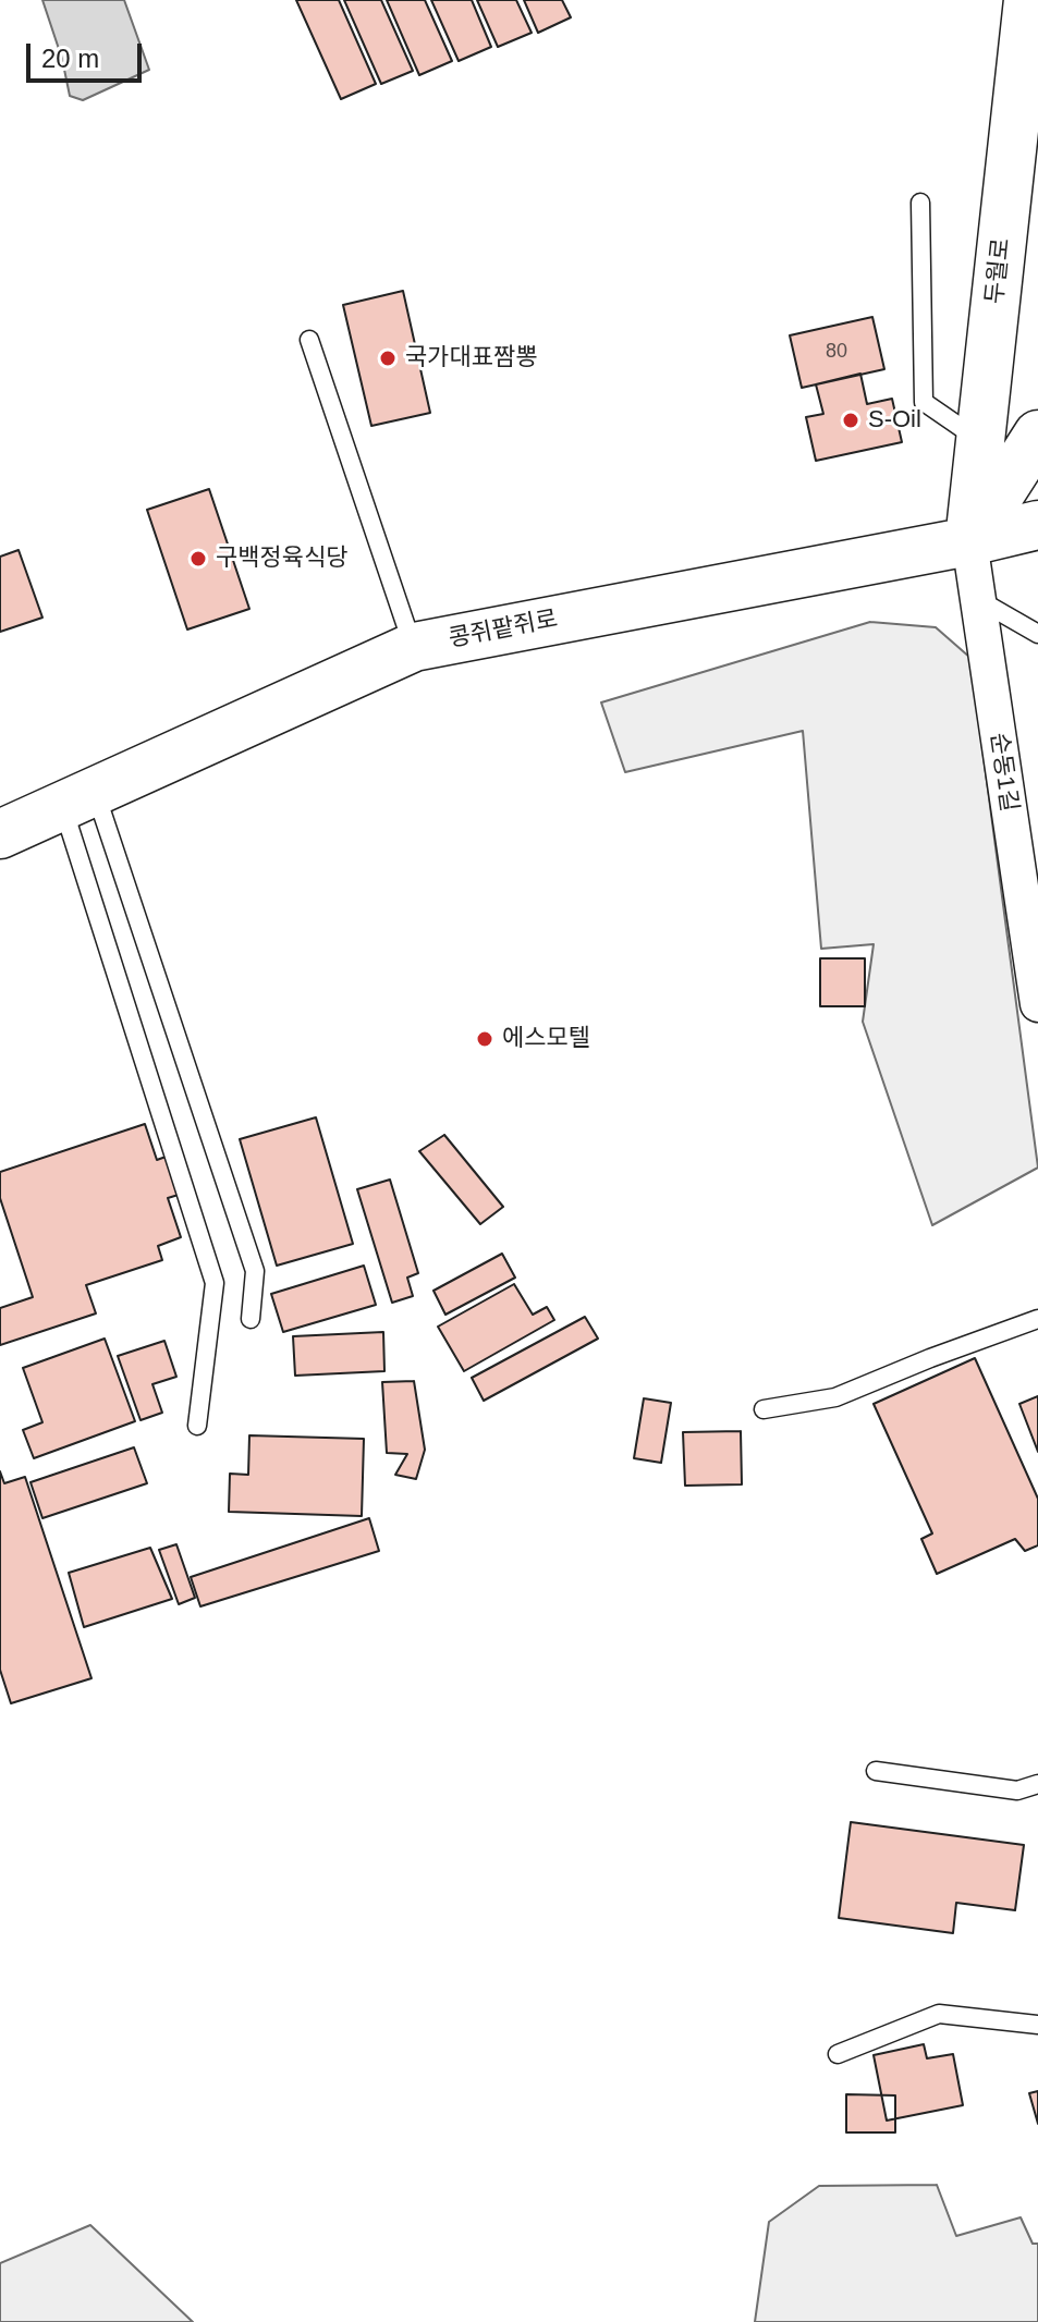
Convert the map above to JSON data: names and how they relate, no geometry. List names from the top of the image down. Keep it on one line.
{"streets":{"main road":["두월로","콩쥐팥쥐로"],"street":["순동1길"]},"crossings":[["두월로","콩쥐팥쥐로"],["두월로","순동1길"],["콩쥐팥쥐로","순동1길"]],"places":["국가대표짬뽕","S-Oil","구백정육식당","에스모텔"],"house_numbers":["80"],"scale_bar":"20 m"}
